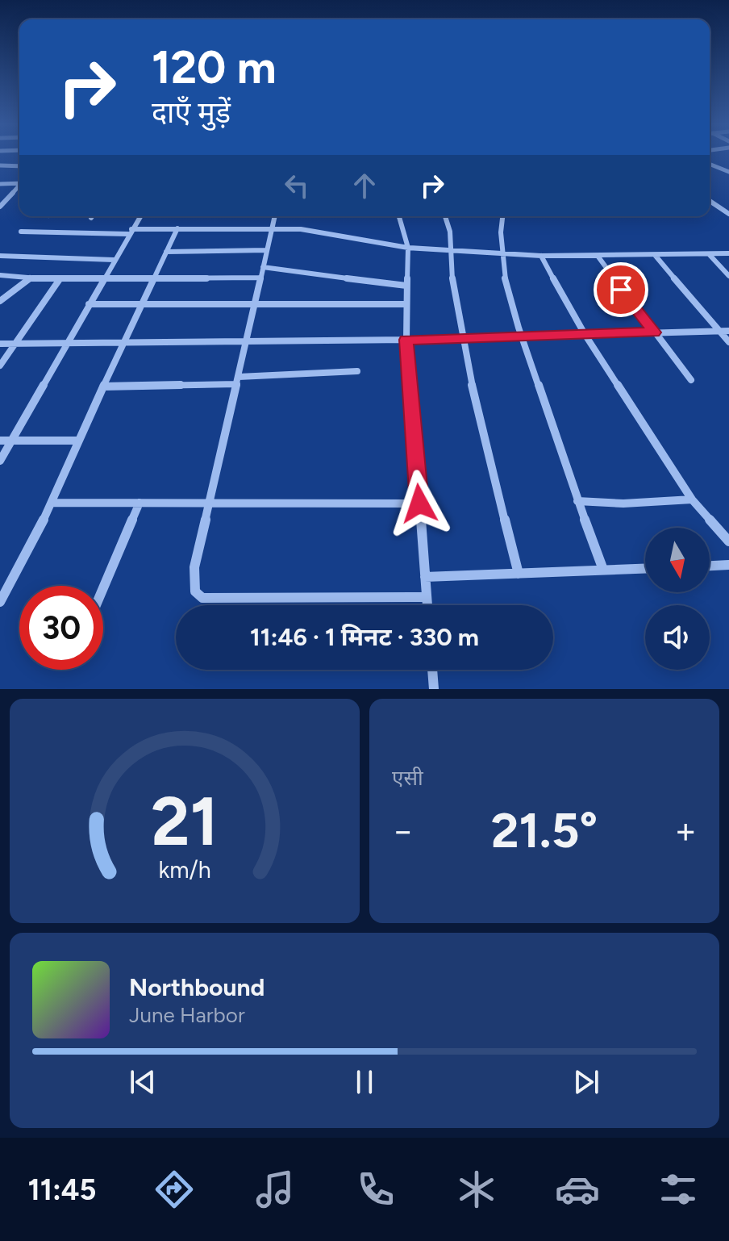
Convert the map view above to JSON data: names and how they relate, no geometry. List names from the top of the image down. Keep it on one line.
{"north":"bottom","page":{"turn":["120 m","दाएँ मुड़ें"],"limit":"30","trip":"11:46 · 1 मिनट · 330 m","tile":"एसी","heat":["−","21.5°","+"],"song":["Northbound","June Harbor"],"tabs":"11:45","gauge":["21","km/h"]}}
